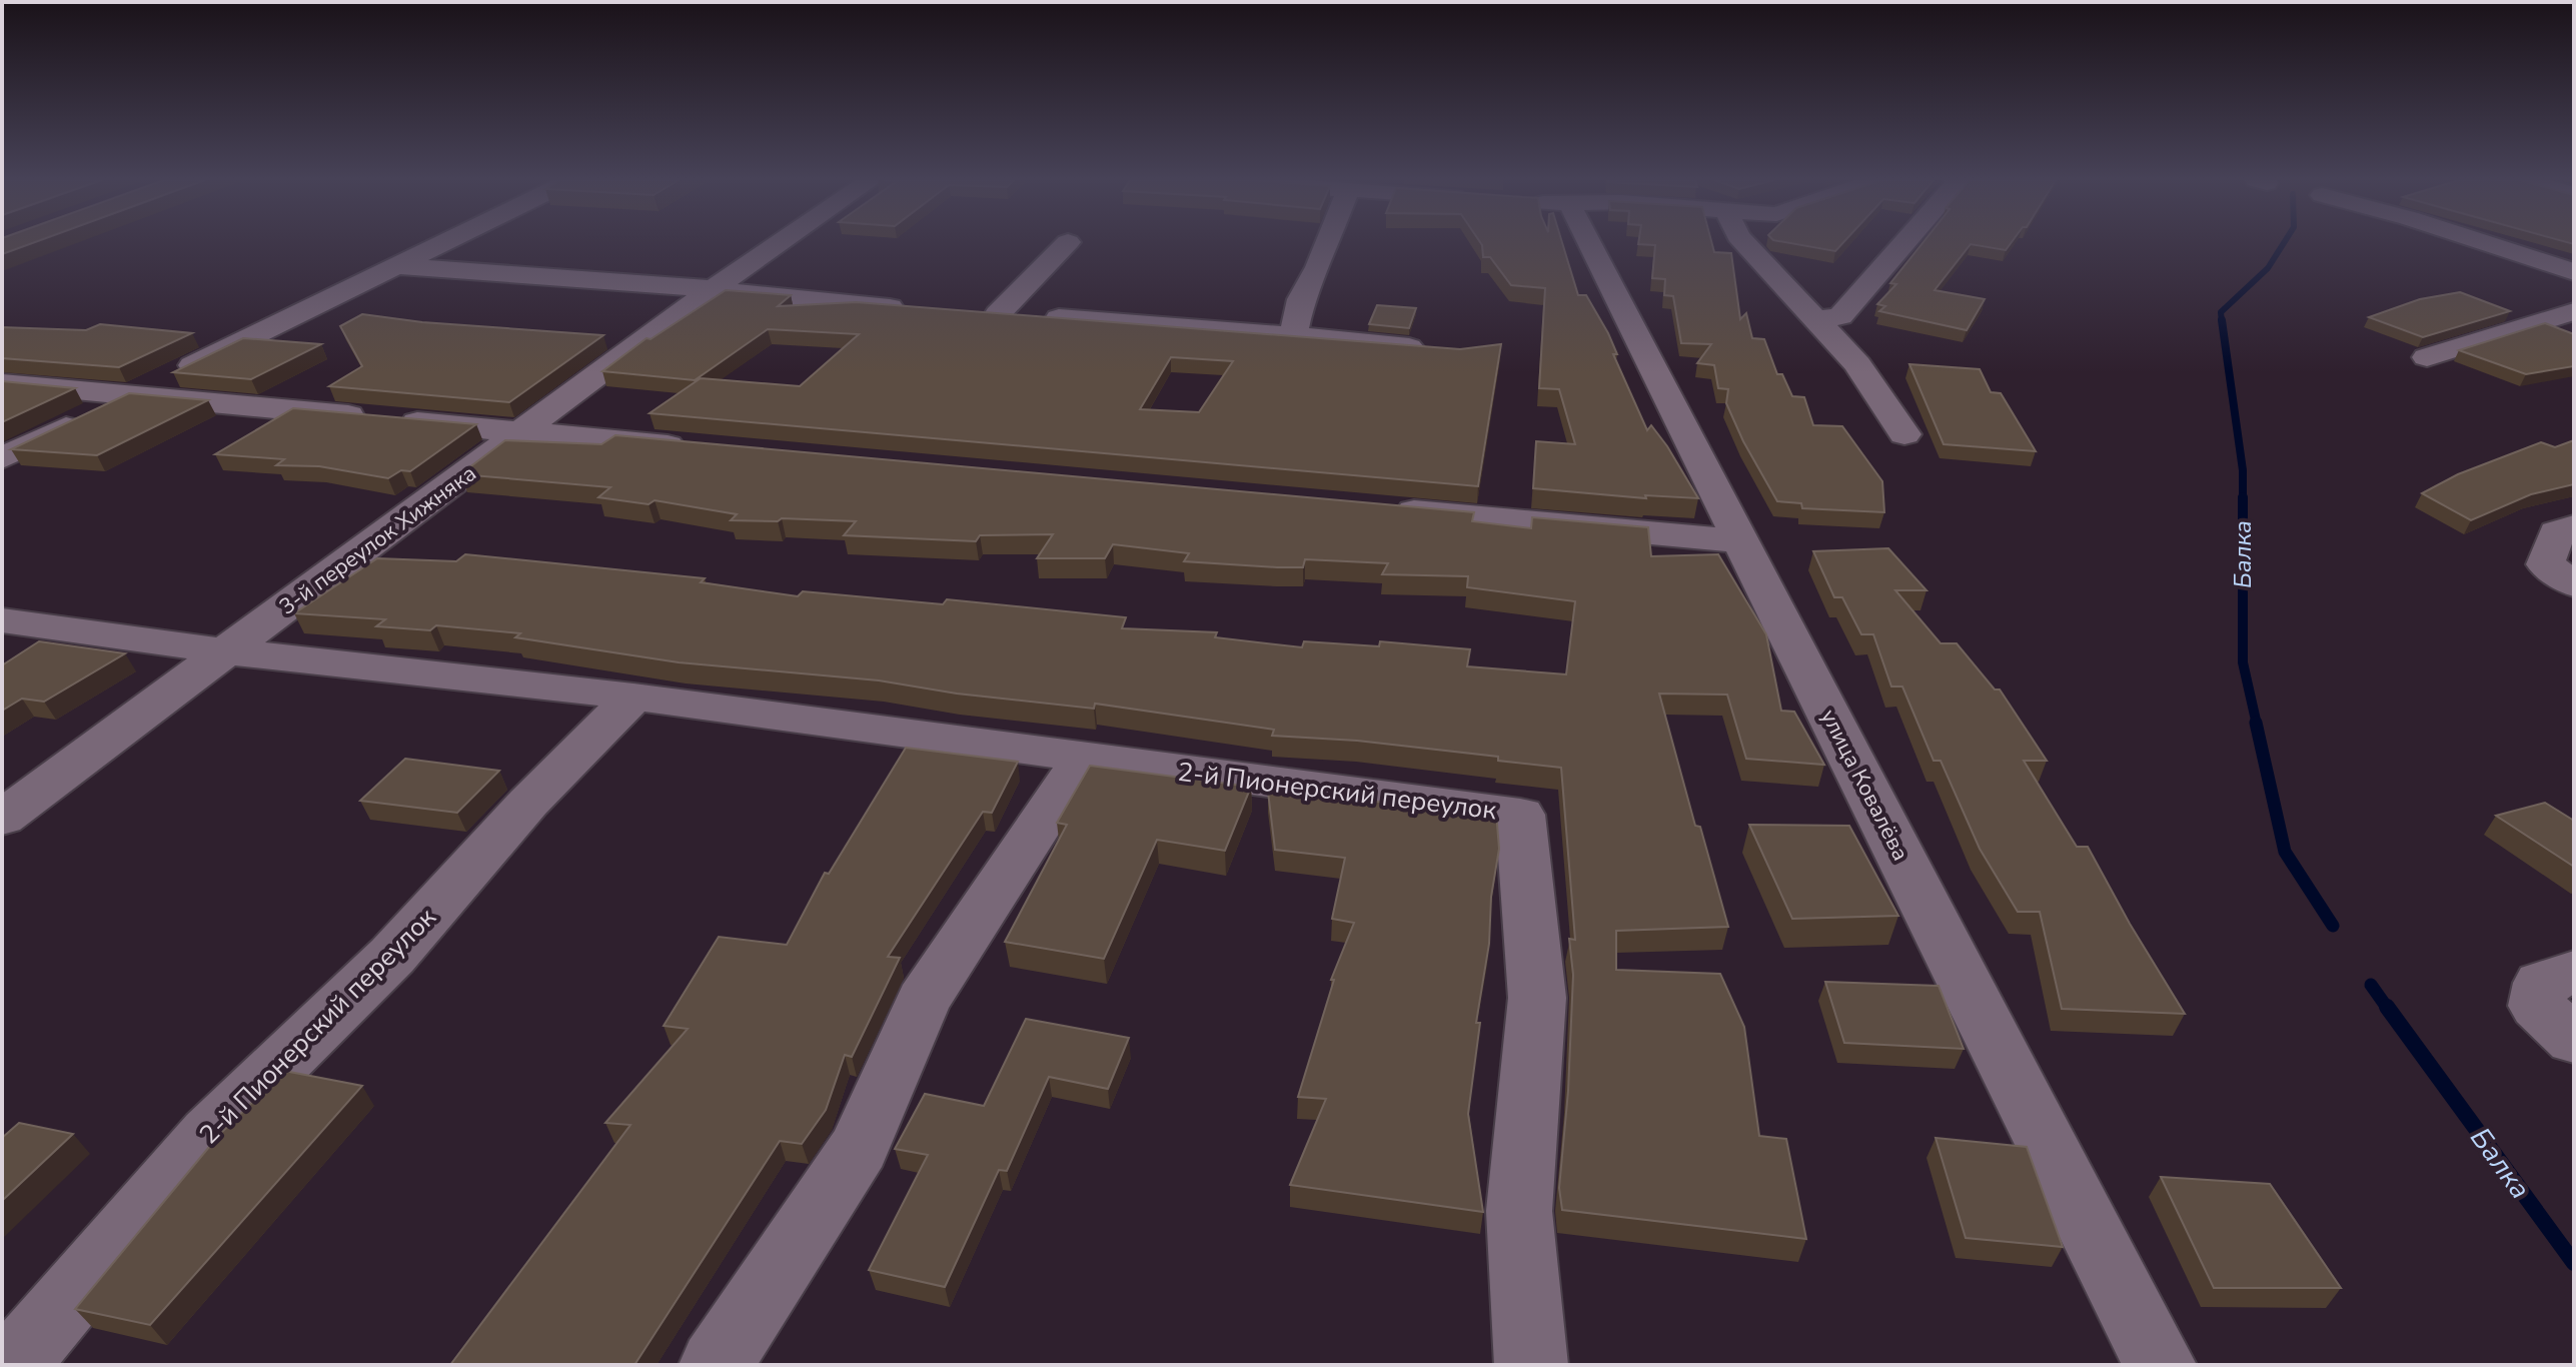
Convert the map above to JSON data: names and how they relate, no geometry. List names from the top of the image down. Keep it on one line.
{"streets":{"street":["3-й переулок Хижняка","улица Ковалёва","2-й Пионерский переулок"]},"crossings":[["3-й переулок Хижняка","2-й Пионерский переулок"]],"water":["Балка"]}
